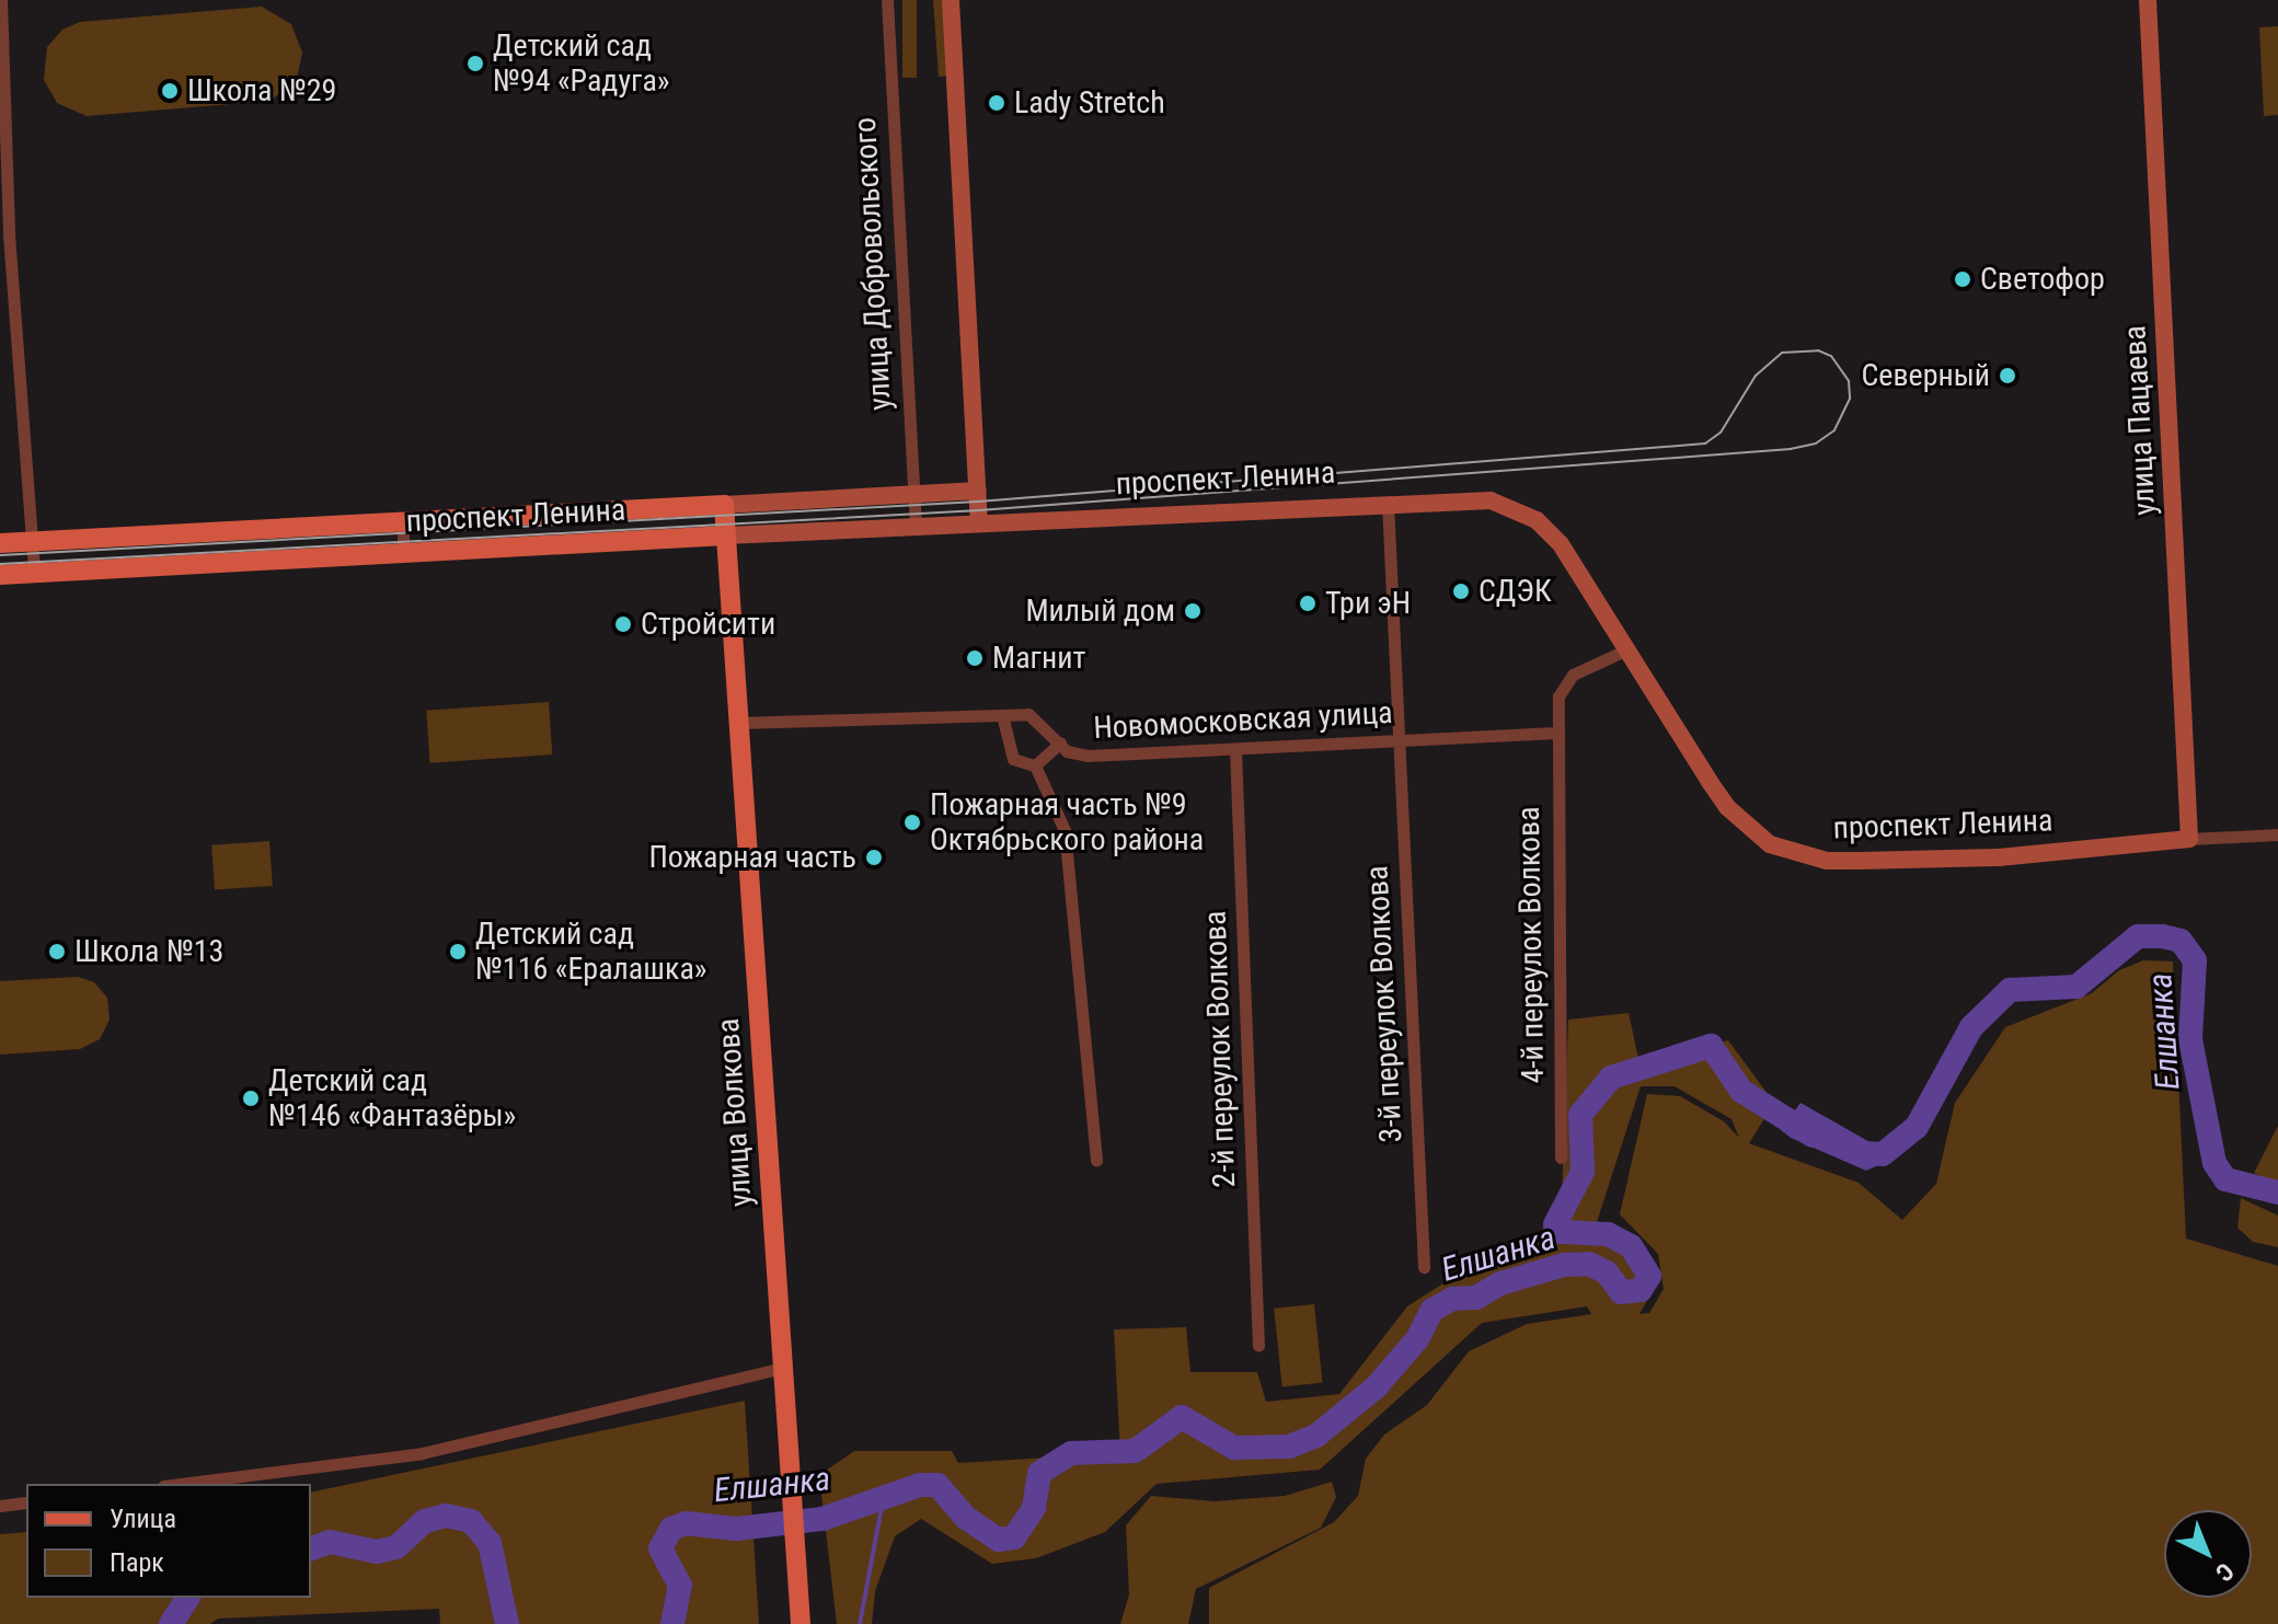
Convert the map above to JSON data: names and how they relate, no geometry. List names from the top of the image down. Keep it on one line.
{"streets":{"main road":["проспект Ленина","улица Волкова"],"street":["улица Добровольского","улица Пацаева","Новомосковская улица","4-й переулок Волкова","3-й переулок Волкова","2-й переулок Волкова"]},"crossings":[["улица Добровольского","проспект Ленина"],["улица Пацаева","проспект Ленина"],["проспект Ленина","4-й переулок Волкова"],["проспект Ленина","3-й переулок Волкова"],["проспект Ленина","улица Волкова"],["Новомосковская улица","4-й переулок Волкова"],["Новомосковская улица","3-й переулок Волкова"],["Новомосковская улица","2-й переулок Волкова"],["Новомосковская улица","улица Волкова"]],"water":["Елшанка"],"places":["Детский сад №94 «Радуга»","Школа №29","Lady Stretch","Светофор","Северный","СДЭК","Три эН","Милый дом","Стройсити","Магнит","Пожарная часть №9 Октябрьского района","Пожарная часть","Школа №13","Детский сад №116 «Ералашка»","Детский сад №146 «Фантазёры»"],"legend":["Улица","Парк"],"north":"bottom right"}
